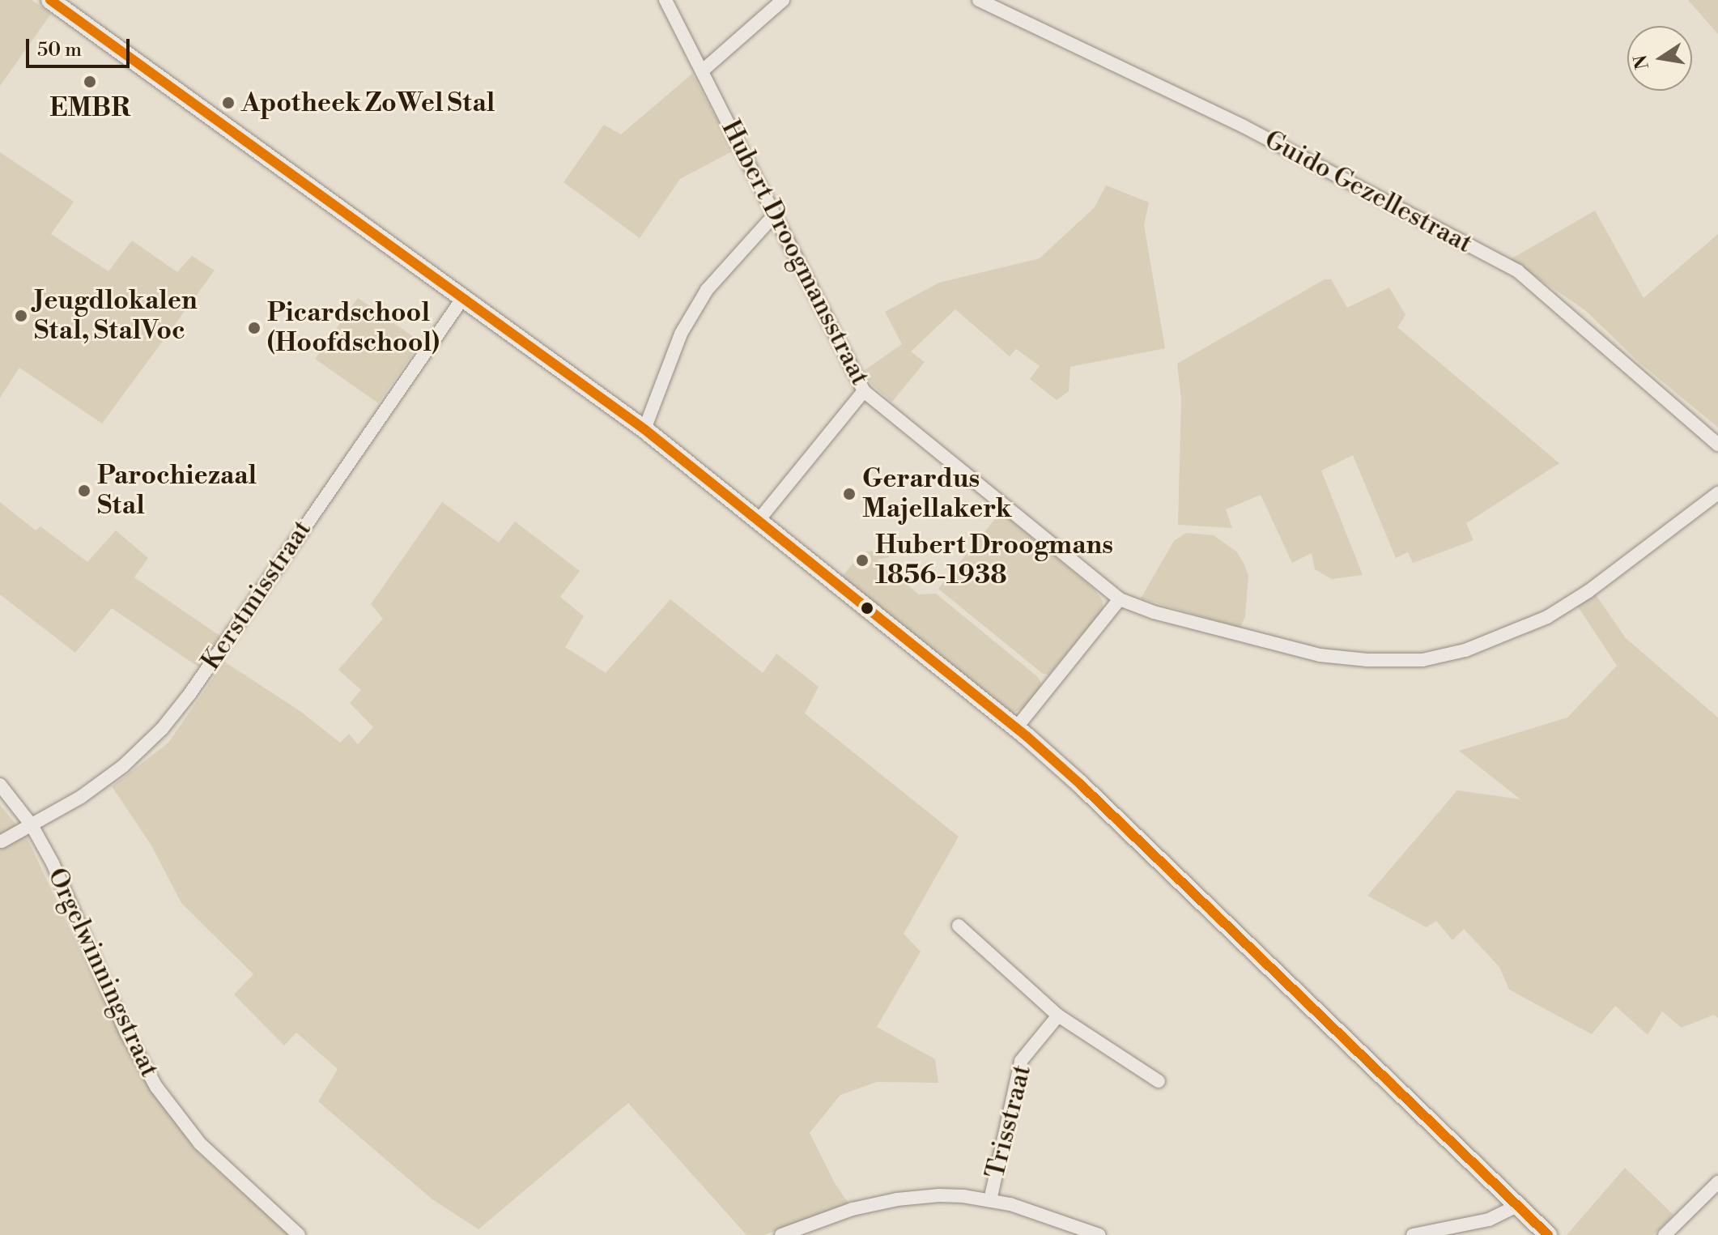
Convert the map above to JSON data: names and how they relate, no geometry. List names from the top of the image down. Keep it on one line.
{"streets":{"street":["Guido Gezellestraat","Hubert Droogmansstraat","Kerstmisstraat","Orgelwinningstraat","Trisstraat"]},"crossings":[["Kerstmisstraat","Orgelwinningstraat"]],"places":["EMBR","Apotheek ZoWel Stal","Jeugdlokalen Stal, StalVoc","Picardschool (Hoofdschool)","Parochiezaal Stal","Gerardus Majellakerk","Hubert Droogmans 1856-1938"],"scale_bar":"50 m","north":"left"}
